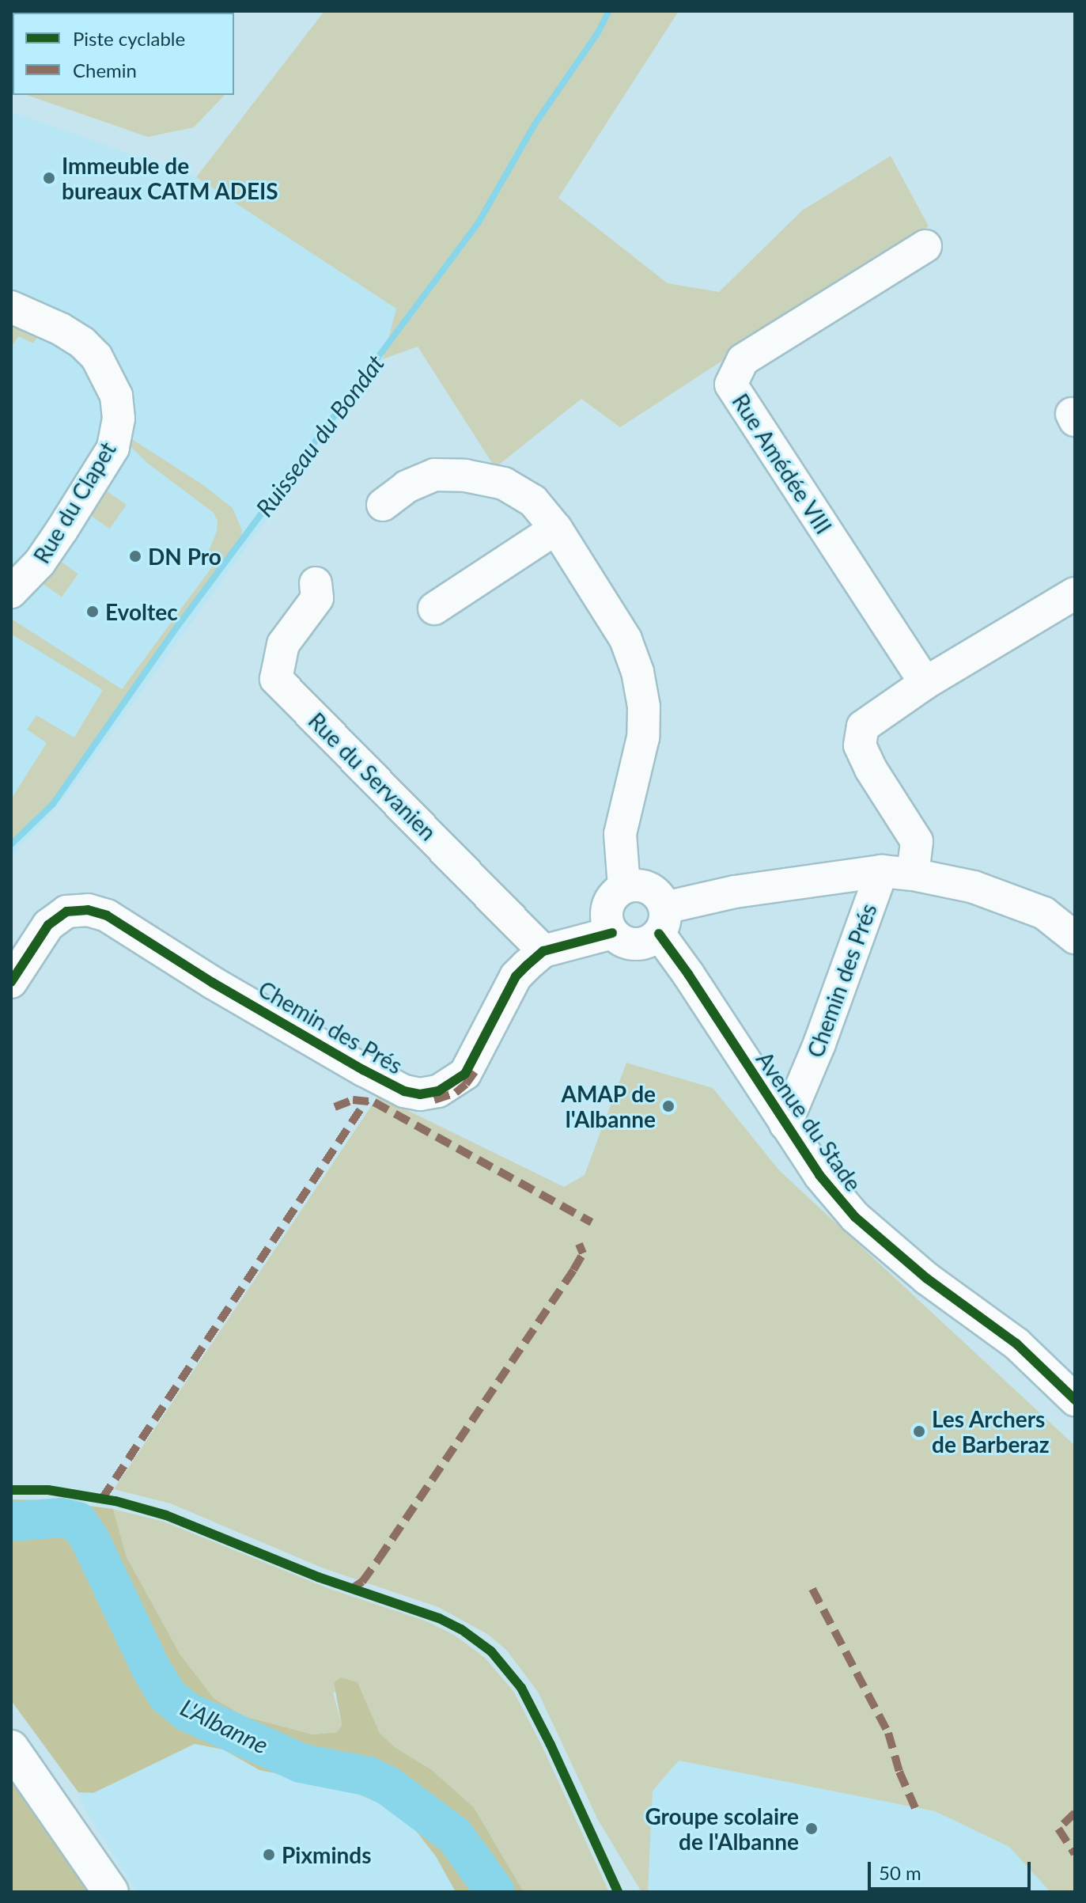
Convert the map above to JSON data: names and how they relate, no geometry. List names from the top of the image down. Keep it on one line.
{"streets":{"street":["Rue Amédée VIII","Rue du Clapet","Rue du Servanien","Chemin des Prés","Avenue du Stade"]},"crossings":[["Rue du Servanien","Chemin des Prés"],["Chemin des Prés","Avenue du Stade"]],"water":["Ruisseau du Bondat","L'Albanne"],"places":["Immeuble de bureaux CATM ADEIS","DN Pro","Evoltec","AMAP de l'Albanne","Les Archers de Barberaz","Groupe scolaire de l'Albanne","Pixminds"],"legend":["Piste cyclable","Chemin"],"scale_bar":"50 m"}
